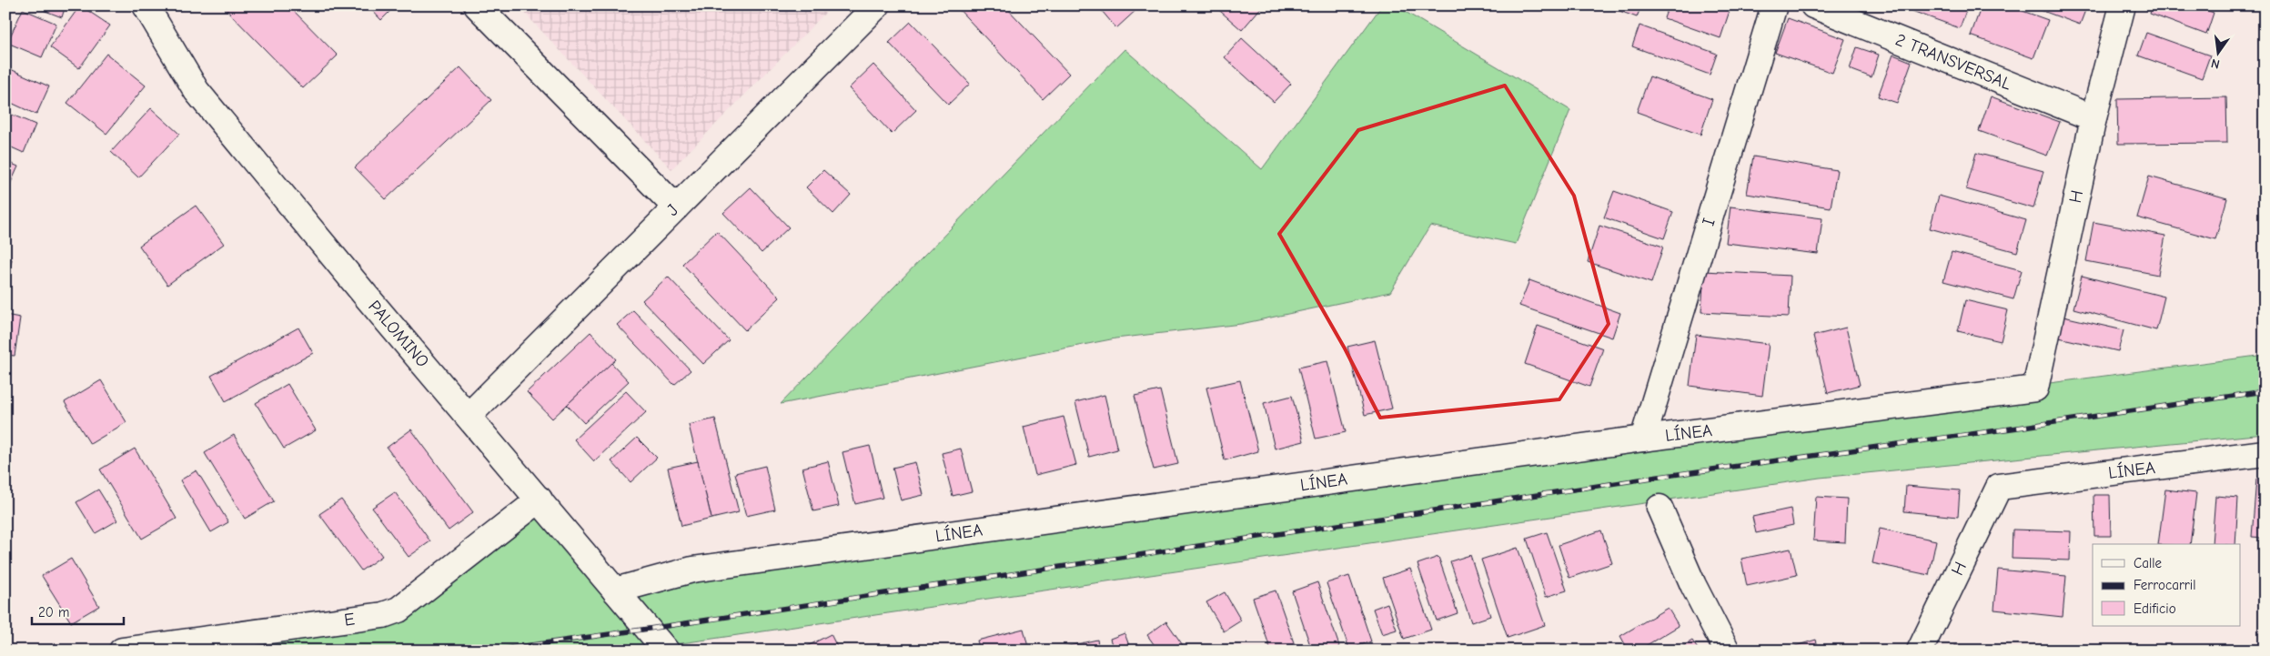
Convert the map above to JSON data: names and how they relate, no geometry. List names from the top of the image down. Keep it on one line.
{"streets":{"street":["2 TRANSVERSAL","H","J","I","PALOMINO","LÍNEA","E"]},"crossings":[["2 TRANSVERSAL","H"],["H","LÍNEA"],["J","PALOMINO"],["I","LÍNEA"],["PALOMINO","LÍNEA"],["PALOMINO","E"]],"legend":["Calle","Ferrocarril","Edificio"],"scale_bar":"20 m","north":"bottom"}
